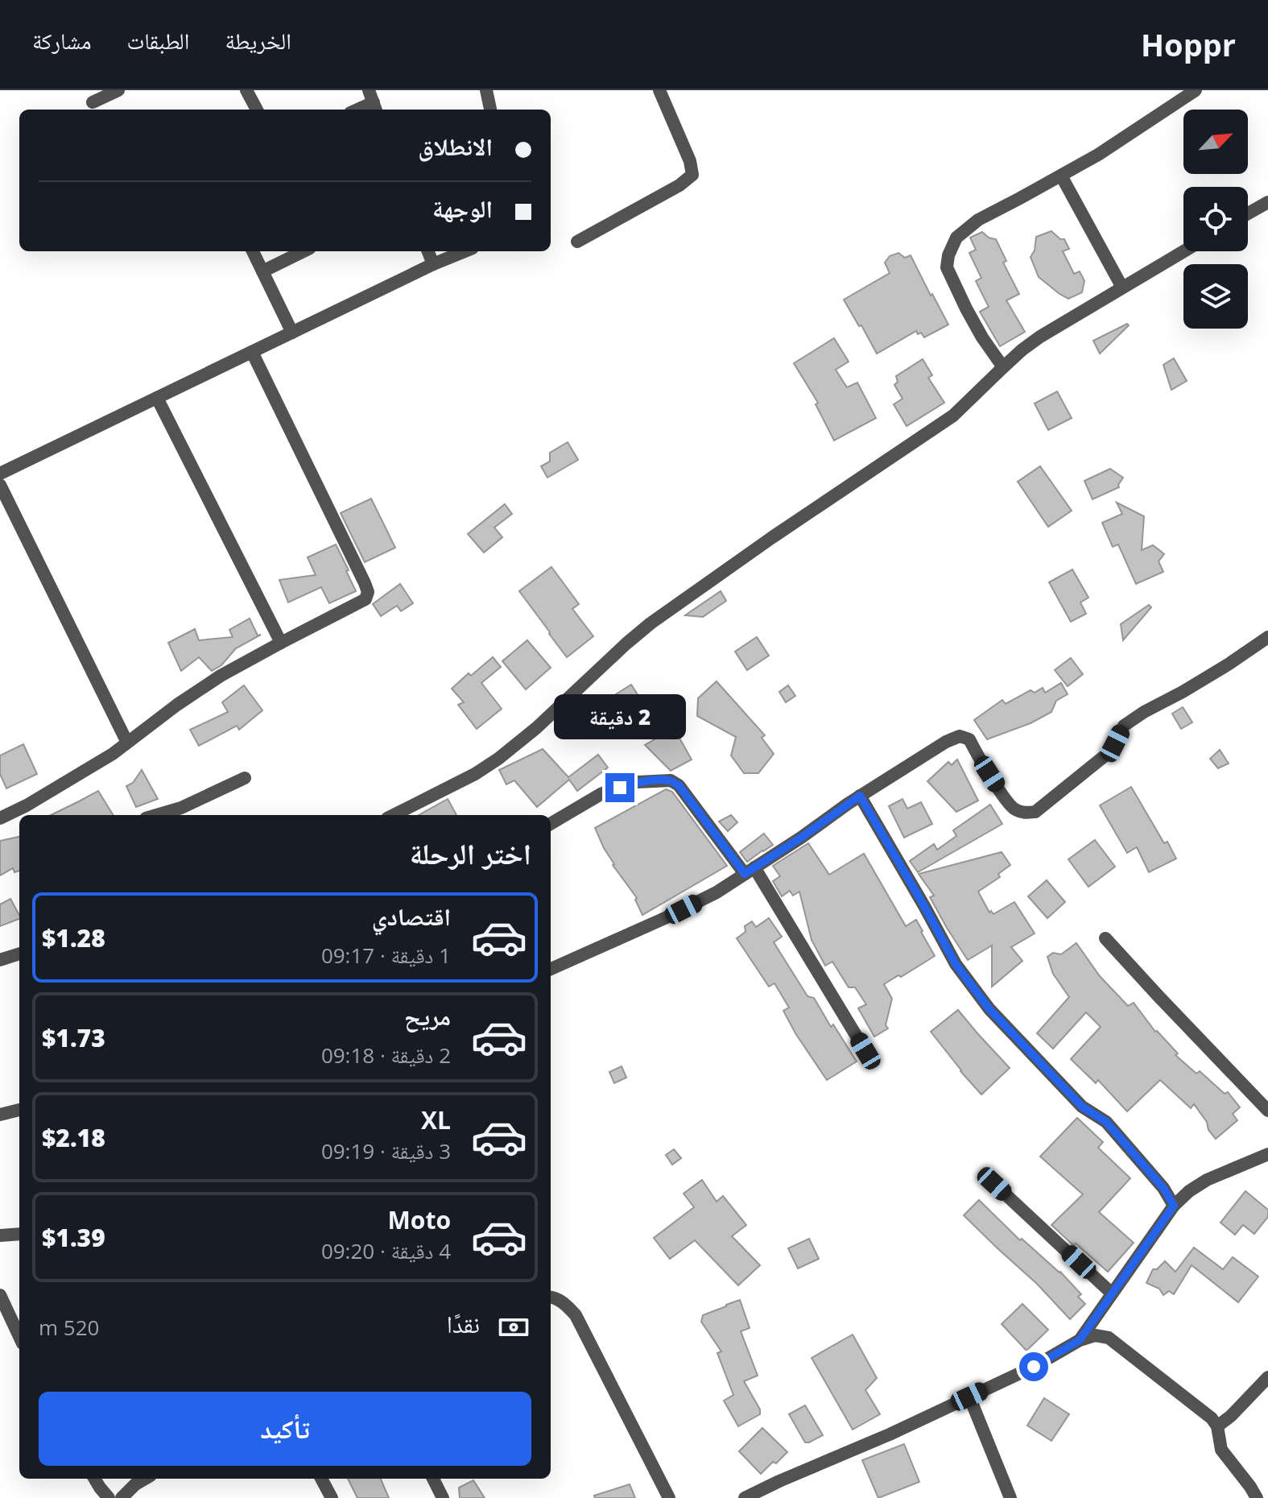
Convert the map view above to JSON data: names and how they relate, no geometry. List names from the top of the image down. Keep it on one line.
{"north":"top right","page":{"header":"Hoppr","nav":["الخريطة","الطبقات","مشاركة"],"banner":["الانطلاق","الوجهة"],"bubble":"2 دقيقة","heading":"اختر الرحلة","list":[{"name":"اقتصادي","note":"1 دقيقة · 09:17","value":"$1.28"},{"name":"مريح","note":"2 دقيقة · 09:18","value":"$1.73"},{"name":"XL","note":"3 دقيقة · 09:19","value":"$2.18"},{"name":"Moto","note":"4 دقيقة · 09:20","value":"$1.39"}],"pay":["نقدًا","520 m"],"buttons":"تأكيد"}}
